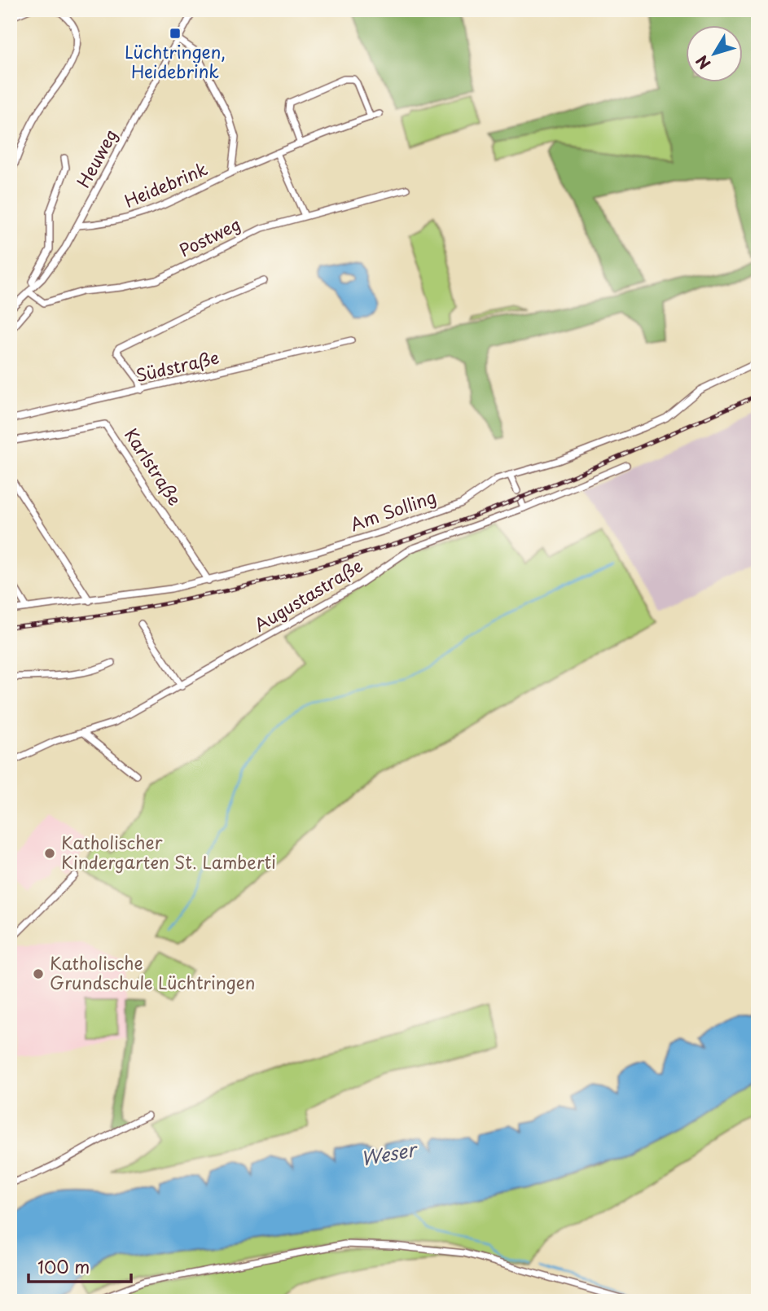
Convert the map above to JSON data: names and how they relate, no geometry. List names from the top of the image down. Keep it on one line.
{"streets":{"street":["Heuweg","Heidebrink","Postweg","Südstraße","Karlstraße","Am Solling","Augustastraße"]},"crossings":[["Heuweg","Heidebrink"],["Heuweg","Postweg"],["Karlstraße","Am Solling"]],"water":["Weser"],"places":{"transit":["Lüchtringen, Heidebrink"],"other":["Katholischer Kindergarten St. Lamberti","Katholische Grundschule Lüchtringen"]},"scale_bar":"100 m","north":"bottom left"}
